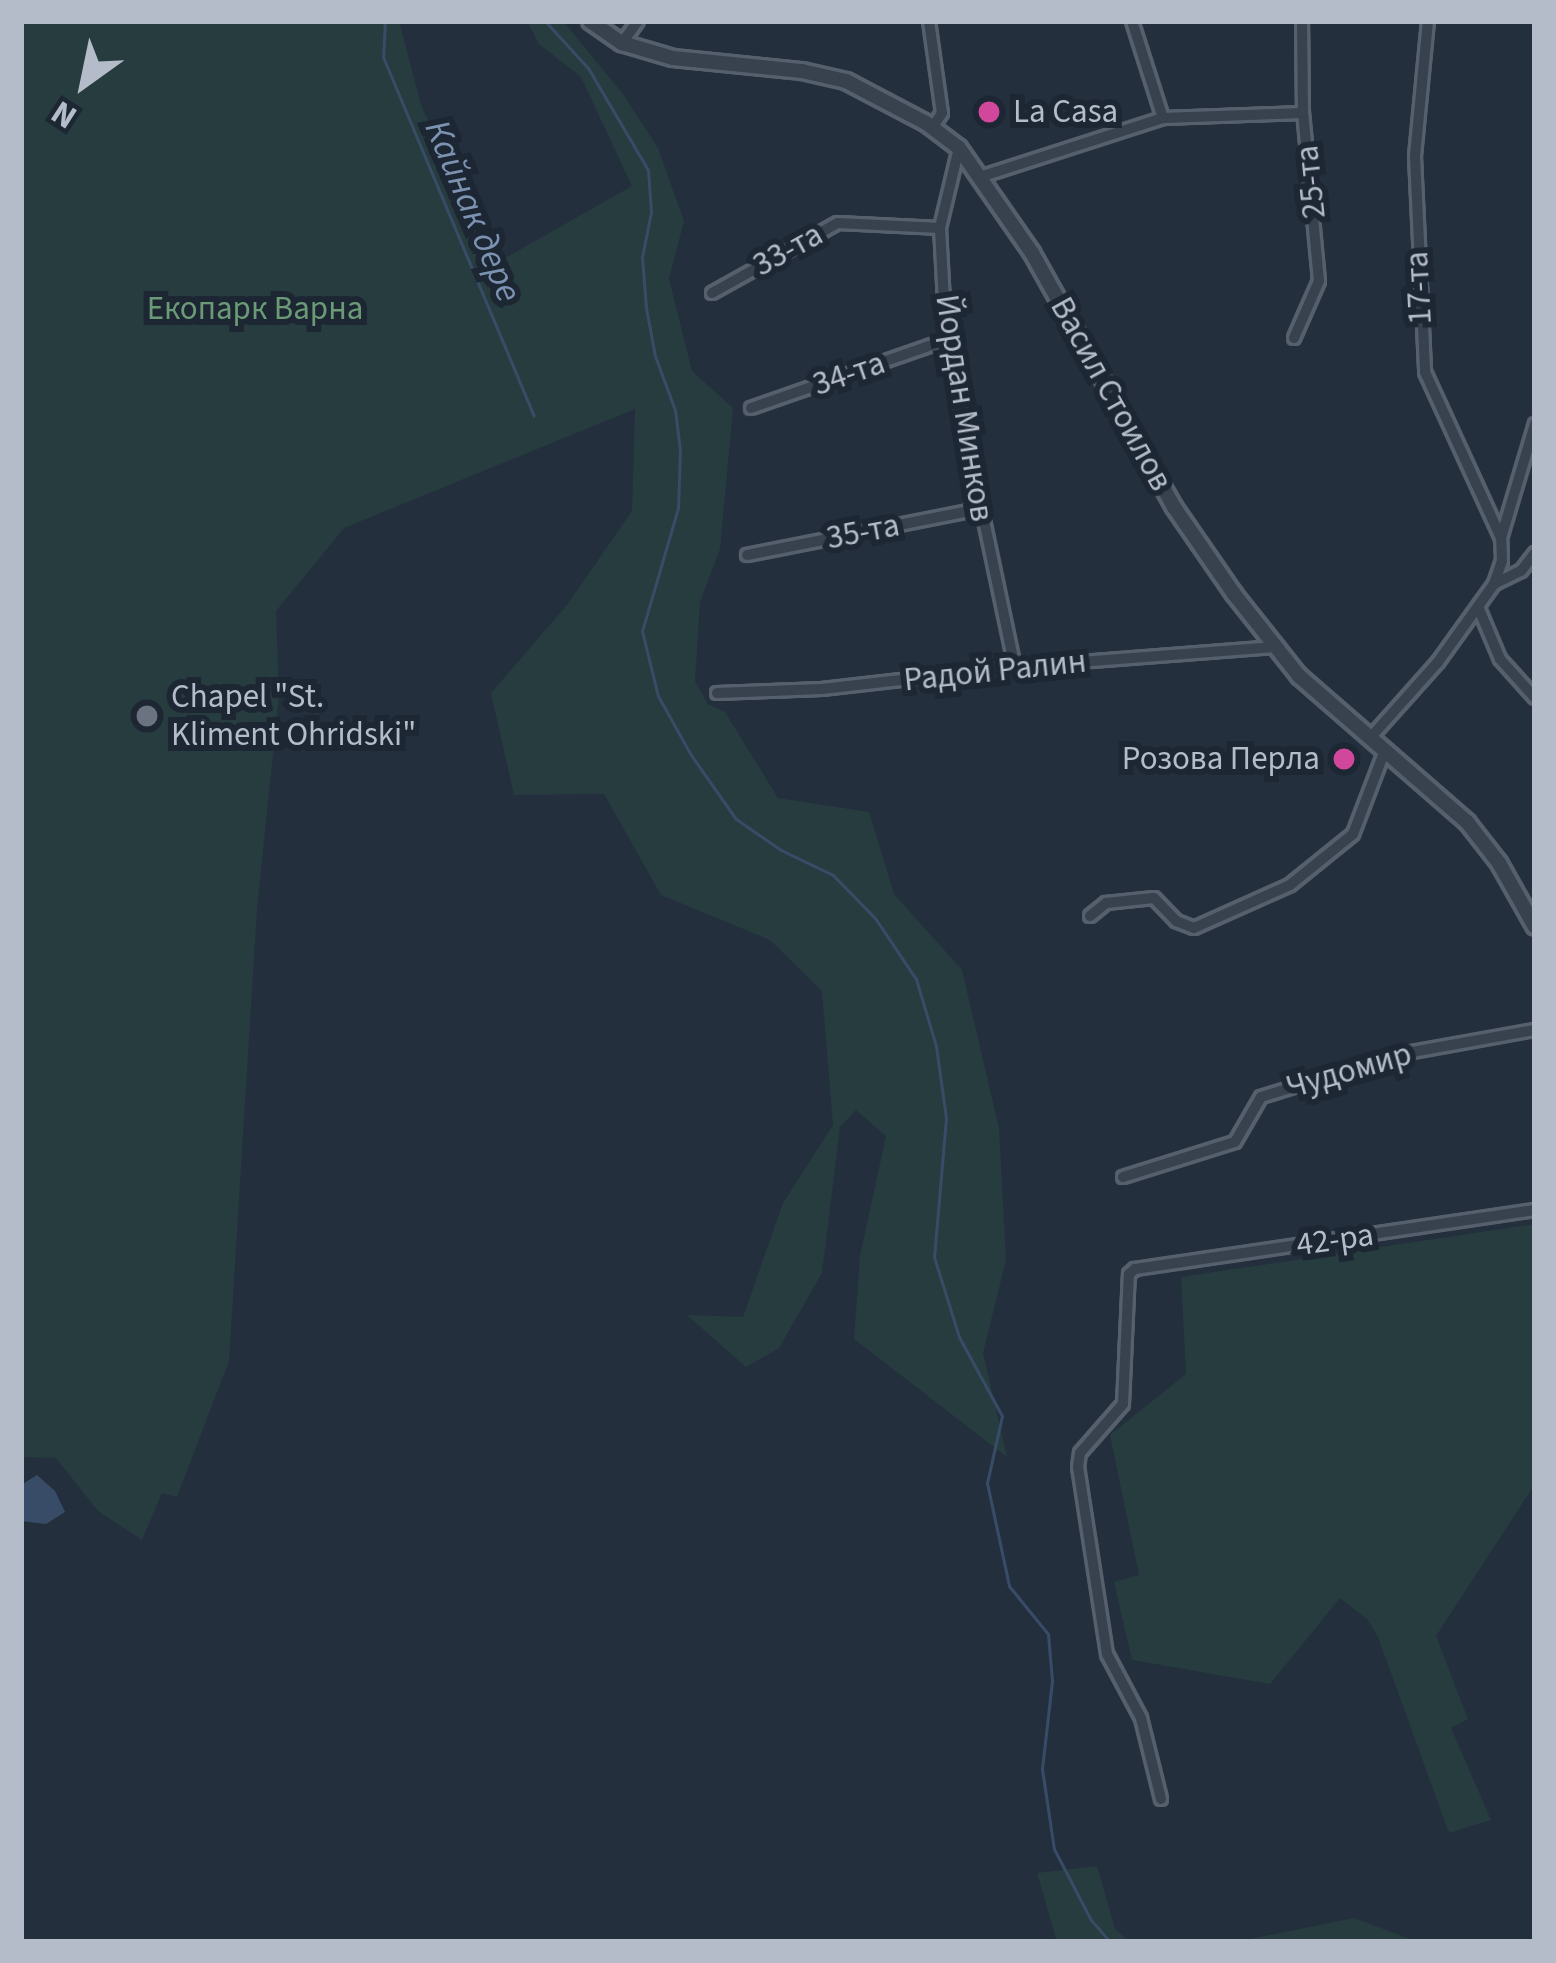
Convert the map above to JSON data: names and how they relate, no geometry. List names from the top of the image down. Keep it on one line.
{"streets":{"street":["25-та","33-та","17-та","34-та","Васил Стоилов","Йордан Минков","35-та","Радой Ралин","Чудомир","42-ра"]},"crossings":[["33-та","Йордан Минков"],["34-та","Йордан Минков"],["Васил Стоилов","Йордан Минков"],["Васил Стоилов","Радой Ралин"],["Йордан Минков","35-та"],["Йордан Минков","Радой Ралин"]],"water":["Кайнак дере"],"parks":["Екопарк Варна"],"places":["La Casa","Chapel \"St. Kliment Ohridski\"","Розова Перла"],"north":"bottom left"}
